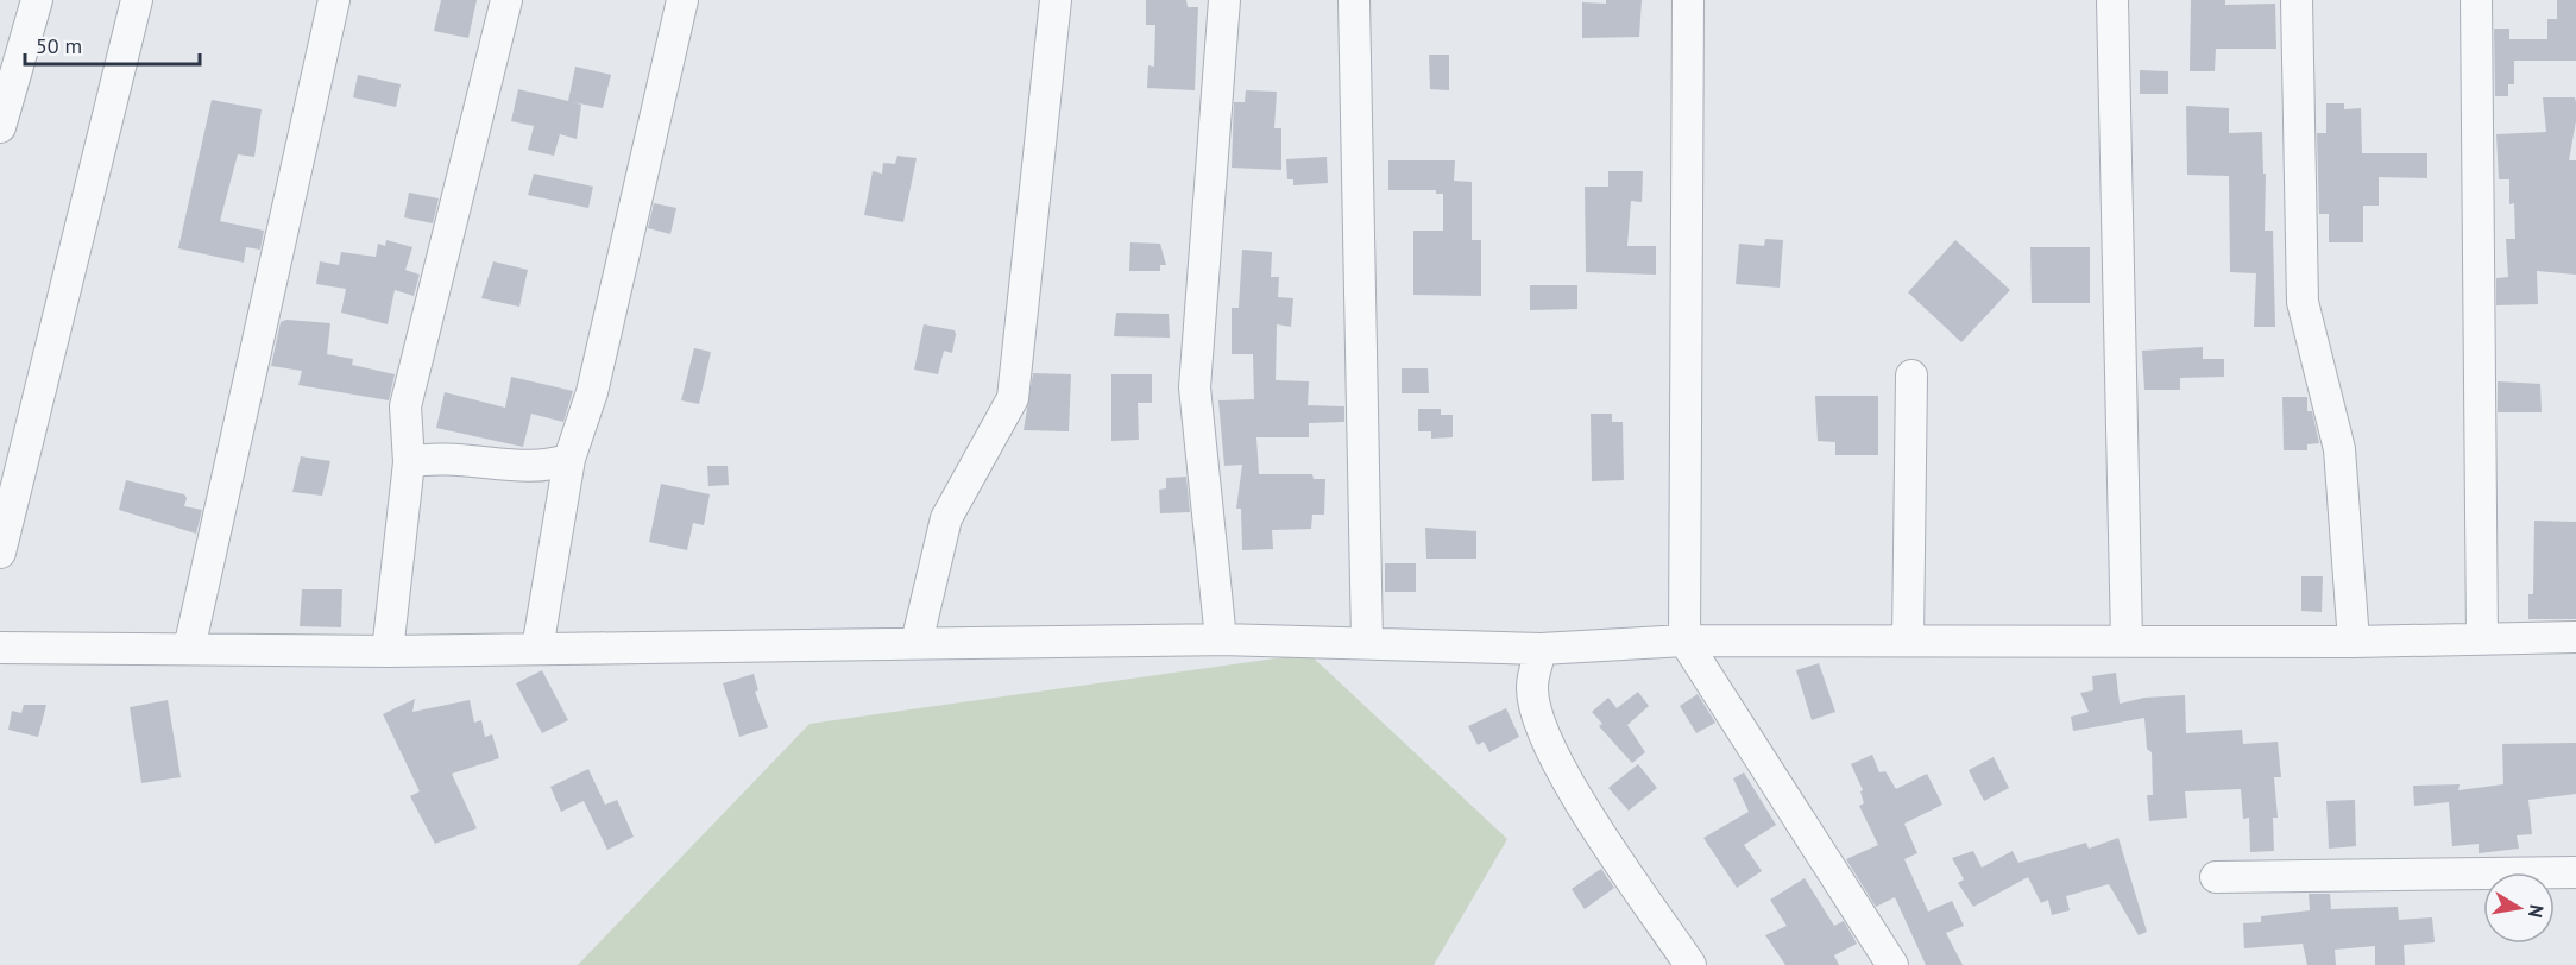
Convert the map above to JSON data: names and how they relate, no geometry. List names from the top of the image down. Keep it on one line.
{"scale_bar":"50 m","north":"right"}
